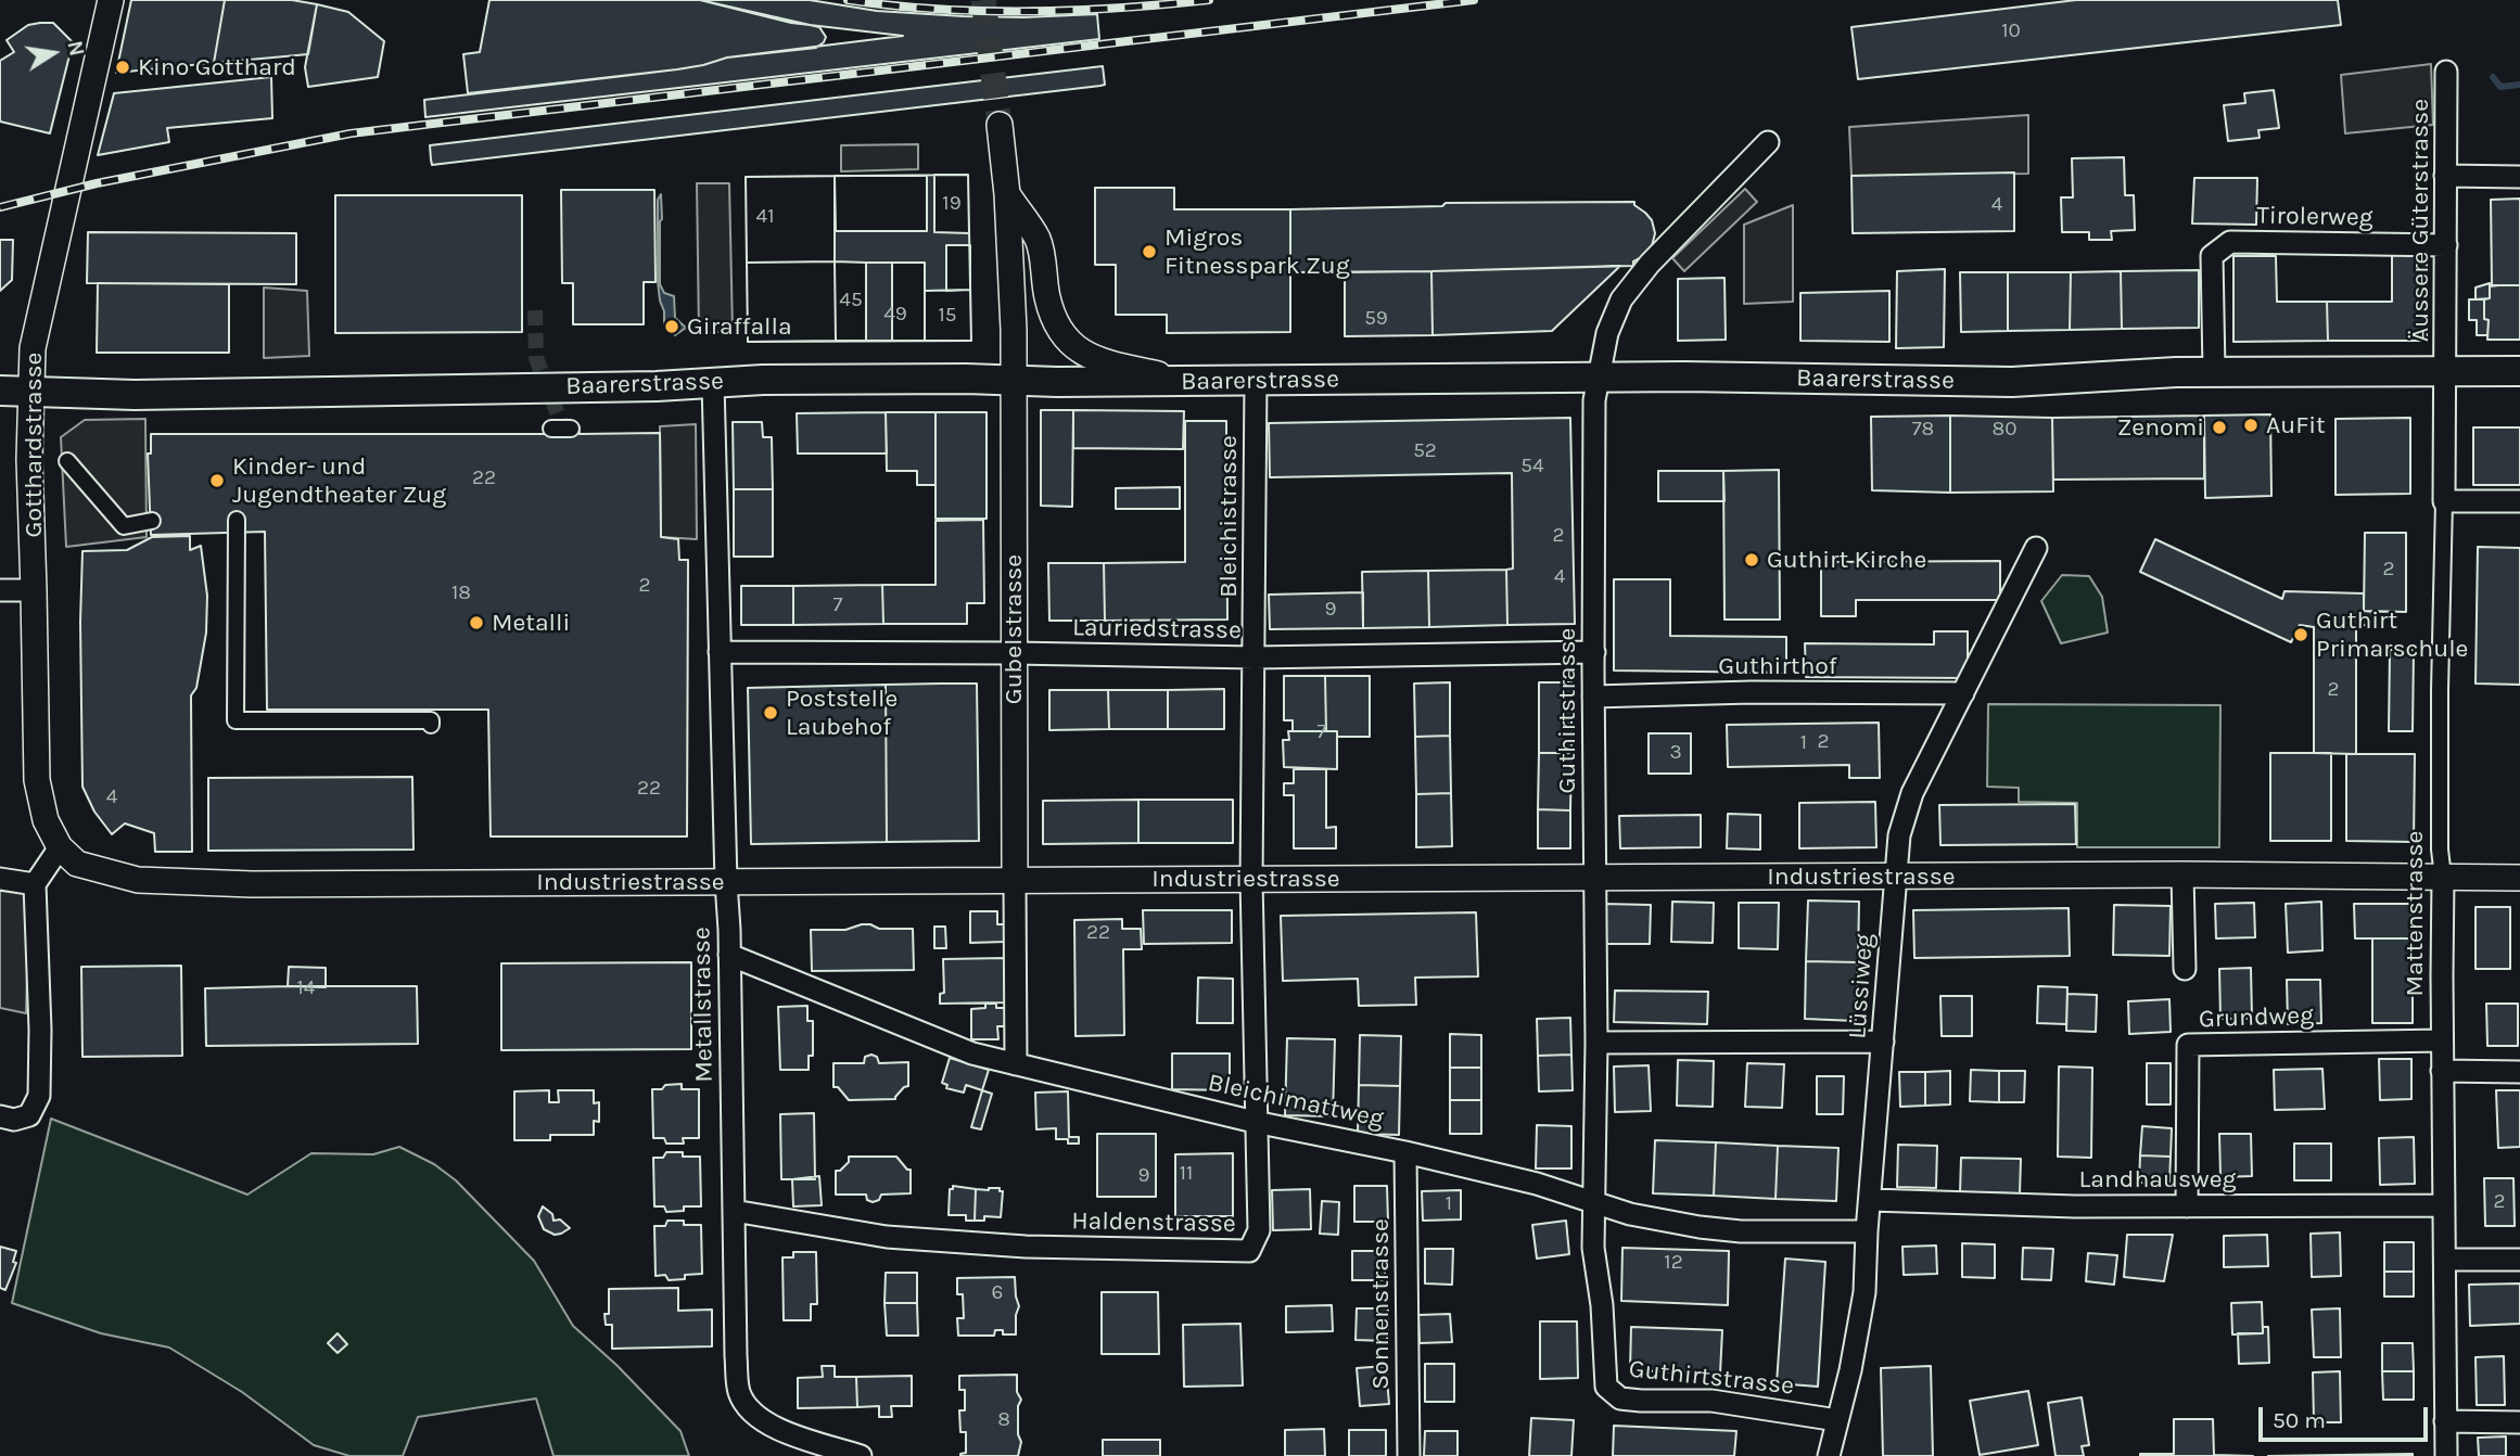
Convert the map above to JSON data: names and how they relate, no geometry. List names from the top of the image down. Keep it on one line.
{"streets":{"main road":["Baarerstrasse"],"street":["Tirolerweg","Äussere Güterstrasse","Gotthardstrasse","Bleichistrasse","Gubelstrasse","Lauriedstrasse","Guthirthof","Guthirtstrasse","Industriestrasse","Mattenstrasse","Lüssiweg","Metallstrasse","Grundweg","Bleichimattweg","Landhausweg","Haldenstrasse","Sonnenstrasse"]},"crossings":[["Tirolerweg","Äussere Güterstrasse"],["Tirolerweg","Baarerstrasse"],["Äussere Güterstrasse","Baarerstrasse"],["Äussere Güterstrasse","Mattenstrasse"],["Baarerstrasse","Gotthardstrasse"],["Baarerstrasse","Bleichistrasse"],["Baarerstrasse","Gubelstrasse"],["Baarerstrasse","Guthirtstrasse"],["Baarerstrasse","Mattenstrasse"],["Baarerstrasse","Metallstrasse"],["Gotthardstrasse","Industriestrasse"],["Bleichistrasse","Lauriedstrasse"],["Bleichistrasse","Industriestrasse"],["Bleichistrasse","Haldenstrasse"],["Gubelstrasse","Lauriedstrasse"],["Gubelstrasse","Industriestrasse"],["Gubelstrasse","Bleichimattweg"],["Lauriedstrasse","Guthirtstrasse"],["Lauriedstrasse","Metallstrasse"],["Guthirthof","Guthirtstrasse"],["Guthirthof","Lüssiweg"],["Guthirtstrasse","Industriestrasse"],["Guthirtstrasse","Lüssiweg"],["Guthirtstrasse","Bleichimattweg"],["Industriestrasse","Mattenstrasse"],["Industriestrasse","Lüssiweg"],["Industriestrasse","Metallstrasse"],["Industriestrasse","Haldenstrasse"],["Mattenstrasse","Grundweg"],["Mattenstrasse","Landhausweg"],["Lüssiweg","Bleichimattweg"],["Lüssiweg","Landhausweg"],["Metallstrasse","Bleichimattweg"],["Metallstrasse","Haldenstrasse"],["Grundweg","Landhausweg"],["Bleichimattweg","Haldenstrasse"],["Bleichimattweg","Sonnenstrasse"]],"places":["Kino Gotthard","Migros Fitnesspark Zug","Giraffalla","AuFit","Zenomi","Kinder- und Jugendtheater Zug","Guthirt Kirche","Metalli","Guthirt Primarschule","Poststelle Laubehof"],"house_numbers":["10","19","4","41","45","49","15","59","78","80","52","54","22","2","2","4","2","18","7","9","2","7","2","1","3","22","4","22","14","11","9","2","1","12","6","8"],"scale_bar":"50 m","north":"right"}
